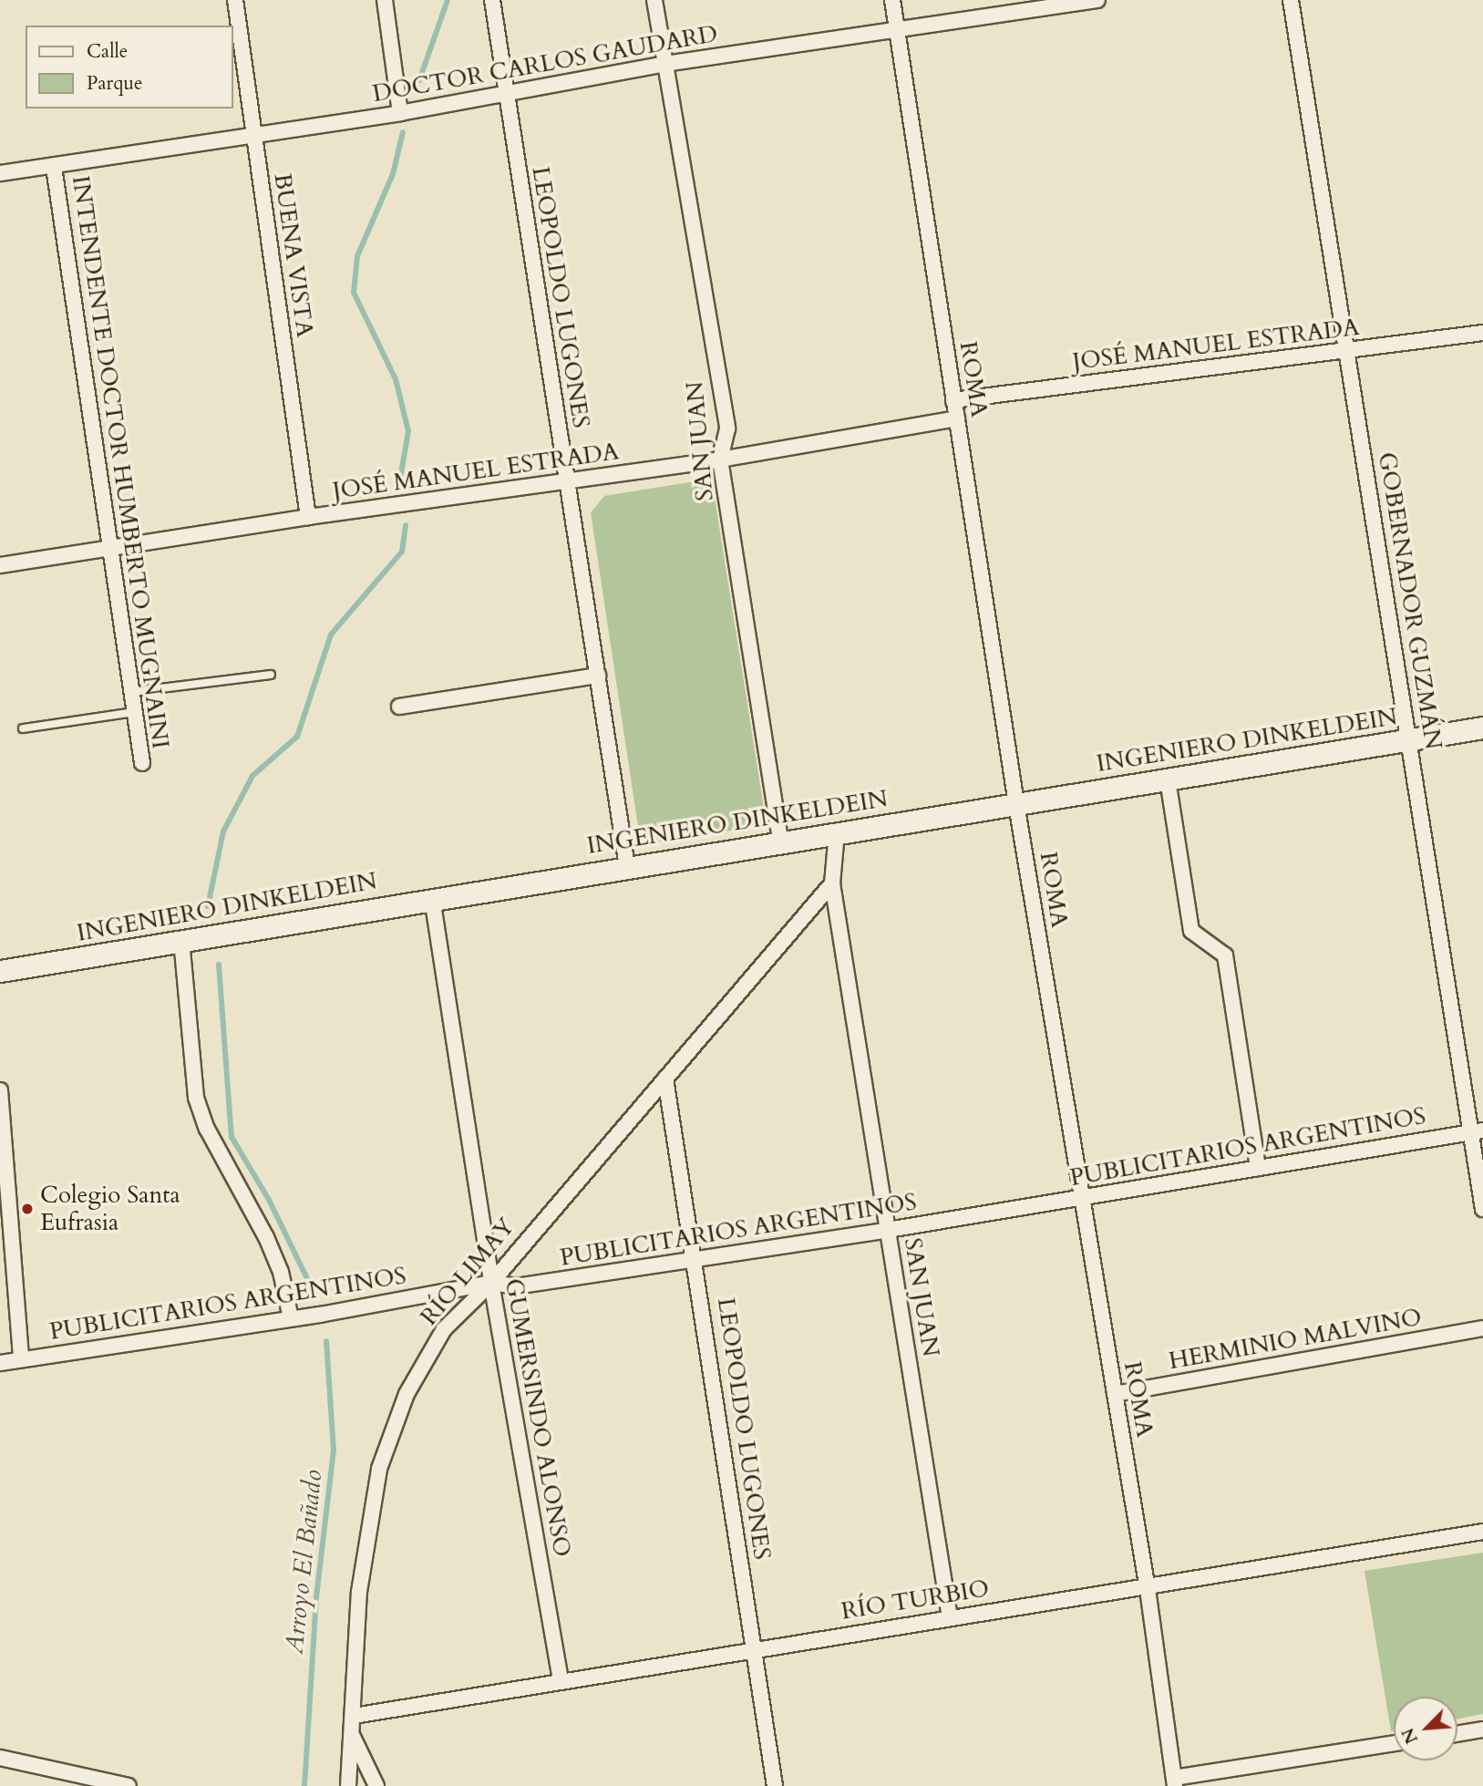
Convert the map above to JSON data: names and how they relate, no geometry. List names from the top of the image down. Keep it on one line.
{"streets":{"main road":["INGENIERO DINKELDEIN"],"street":["DOCTOR CARLOS GAUDARD","BUENA VISTA","LEOPOLDO LUGONES","JOSÉ MANUEL ESTRADA","ROMA","SAN JUAN","INTENDENTE DOCTOR HUMBERTO MUGNAINI","GOBERNADOR GUZMÁN","PUBLICITARIOS ARGENTINOS","RÍO LIMAY","HERMINIO MALVINO","GUMERSINDO ALONSO","RÍO TURBIO"]},"crossings":[["DOCTOR CARLOS GAUDARD","BUENA VISTA"],["DOCTOR CARLOS GAUDARD","LEOPOLDO LUGONES"],["DOCTOR CARLOS GAUDARD","ROMA"],["DOCTOR CARLOS GAUDARD","SAN JUAN"],["DOCTOR CARLOS GAUDARD","INTENDENTE DOCTOR HUMBERTO MUGNAINI"],["BUENA VISTA","JOSÉ MANUEL ESTRADA"],["LEOPOLDO LUGONES","JOSÉ MANUEL ESTRADA"],["LEOPOLDO LUGONES","INGENIERO DINKELDEIN"],["LEOPOLDO LUGONES","PUBLICITARIOS ARGENTINOS"],["LEOPOLDO LUGONES","RÍO LIMAY"],["LEOPOLDO LUGONES","RÍO TURBIO"],["JOSÉ MANUEL ESTRADA","ROMA"],["JOSÉ MANUEL ESTRADA","SAN JUAN"],["JOSÉ MANUEL ESTRADA","INTENDENTE DOCTOR HUMBERTO MUGNAINI"],["JOSÉ MANUEL ESTRADA","GOBERNADOR GUZMÁN"],["ROMA","INGENIERO DINKELDEIN"],["ROMA","PUBLICITARIOS ARGENTINOS"],["ROMA","HERMINIO MALVINO"],["ROMA","RÍO TURBIO"],["SAN JUAN","INGENIERO DINKELDEIN"],["SAN JUAN","PUBLICITARIOS ARGENTINOS"],["SAN JUAN","RÍO LIMAY"],["SAN JUAN","RÍO TURBIO"],["GOBERNADOR GUZMÁN","INGENIERO DINKELDEIN"],["GOBERNADOR GUZMÁN","PUBLICITARIOS ARGENTINOS"],["INGENIERO DINKELDEIN","GUMERSINDO ALONSO"],["PUBLICITARIOS ARGENTINOS","RÍO LIMAY"],["PUBLICITARIOS ARGENTINOS","GUMERSINDO ALONSO"],["RÍO LIMAY","GUMERSINDO ALONSO"],["RÍO LIMAY","RÍO TURBIO"],["GUMERSINDO ALONSO","RÍO TURBIO"]],"water":["Arroyo El Bañado"],"places":["Colegio Santa Eufrasia"],"legend":["Calle","Parque"],"north":"bottom left"}
